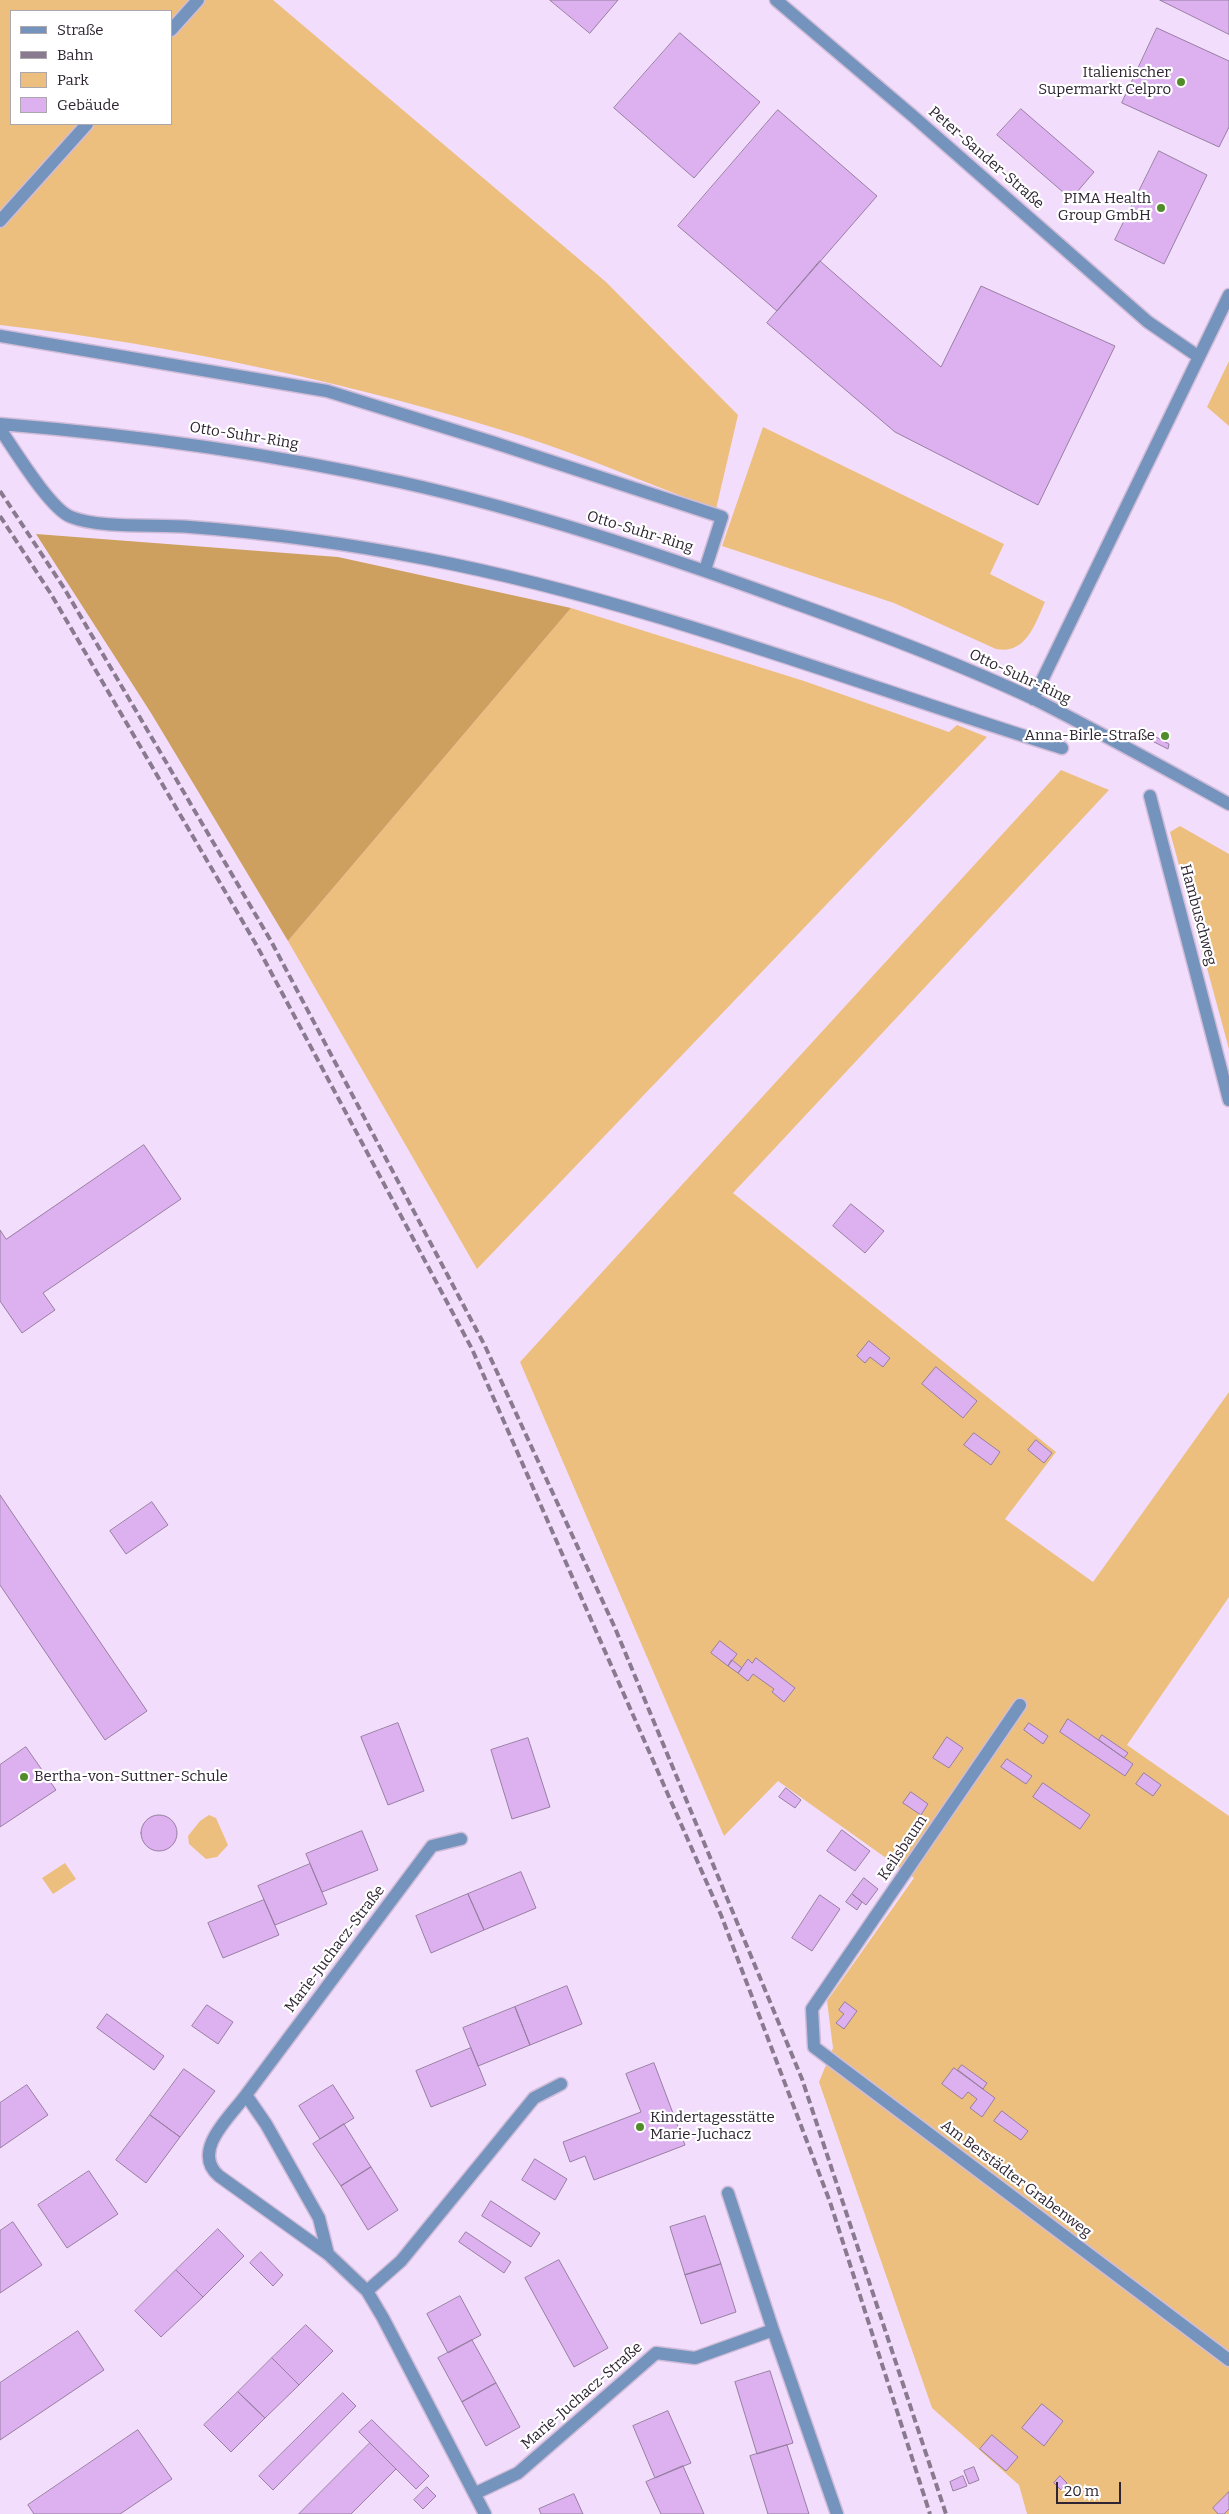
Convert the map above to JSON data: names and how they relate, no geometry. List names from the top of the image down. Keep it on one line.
{"streets":{"street":["Peter-Sander-Straße","Otto-Suhr-Ring","Hambuschweg","Keilsbaum","Marie-Juchacz-Straße","Am Berstädter Grabenweg"]},"crossings":[["Keilsbaum","Am Berstädter Grabenweg"]],"places":["Italienischer Supermarkt Celpro","PIMA Health Group GmbH","Anna-Birle-Straße","Bertha-von-Suttner-Schule","Kindertagesstätte Marie-Juchacz"],"legend":["Straße","Bahn","Park","Gebäude"],"scale_bar":"20 m"}
